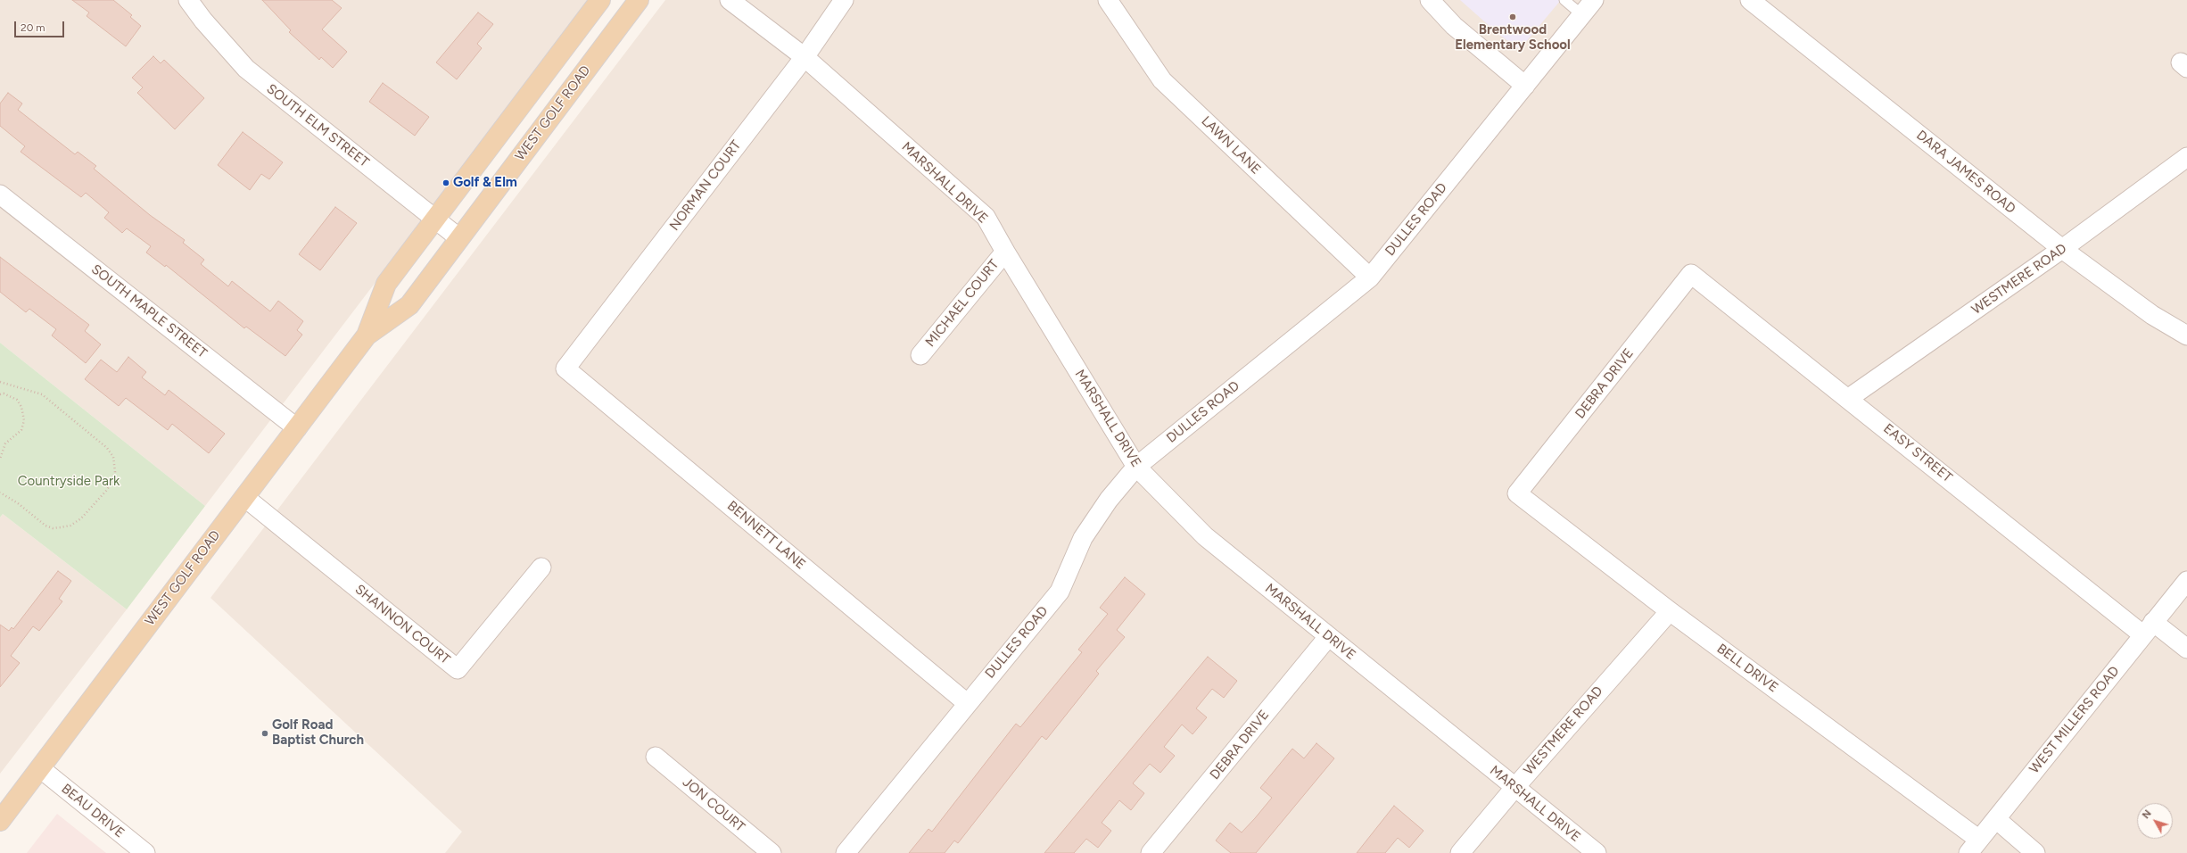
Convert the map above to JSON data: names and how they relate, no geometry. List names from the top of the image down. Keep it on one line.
{"streets":{"main road":["WEST GOLF ROAD"],"street":["SOUTH ELM STREET","LAWN LANE","DARA JAMES ROAD","MARSHALL DRIVE","NORMAN COURT","DULLES ROAD","WESTMERE ROAD","MICHAEL COURT","SOUTH MAPLE STREET","DEBRA DRIVE","EASY STREET","BENNETT LANE","SHANNON COURT","BELL DRIVE","WEST MILLERS ROAD","JON COURT","BEAU DRIVE"]},"crossings":[["WEST GOLF ROAD","SOUTH ELM STREET"],["WEST GOLF ROAD","SOUTH MAPLE STREET"],["WEST GOLF ROAD","SHANNON COURT"],["WEST GOLF ROAD","BEAU DRIVE"],["LAWN LANE","DULLES ROAD"],["DARA JAMES ROAD","WESTMERE ROAD"],["MARSHALL DRIVE","NORMAN COURT"],["MARSHALL DRIVE","DULLES ROAD"],["MARSHALL DRIVE","WESTMERE ROAD"],["MARSHALL DRIVE","MICHAEL COURT"],["MARSHALL DRIVE","DEBRA DRIVE"],["NORMAN COURT","BENNETT LANE"],["DULLES ROAD","BENNETT LANE"],["WESTMERE ROAD","EASY STREET"],["WESTMERE ROAD","BELL DRIVE"],["DEBRA DRIVE","EASY STREET"],["DEBRA DRIVE","BELL DRIVE"],["EASY STREET","WEST MILLERS ROAD"],["BELL DRIVE","WEST MILLERS ROAD"]],"parks":["Countryside Park"],"places":["Brentwood Elementary School","Golf & Elm","Golf Road Baptist Church"],"scale_bar":"20 m","north":"top left"}
